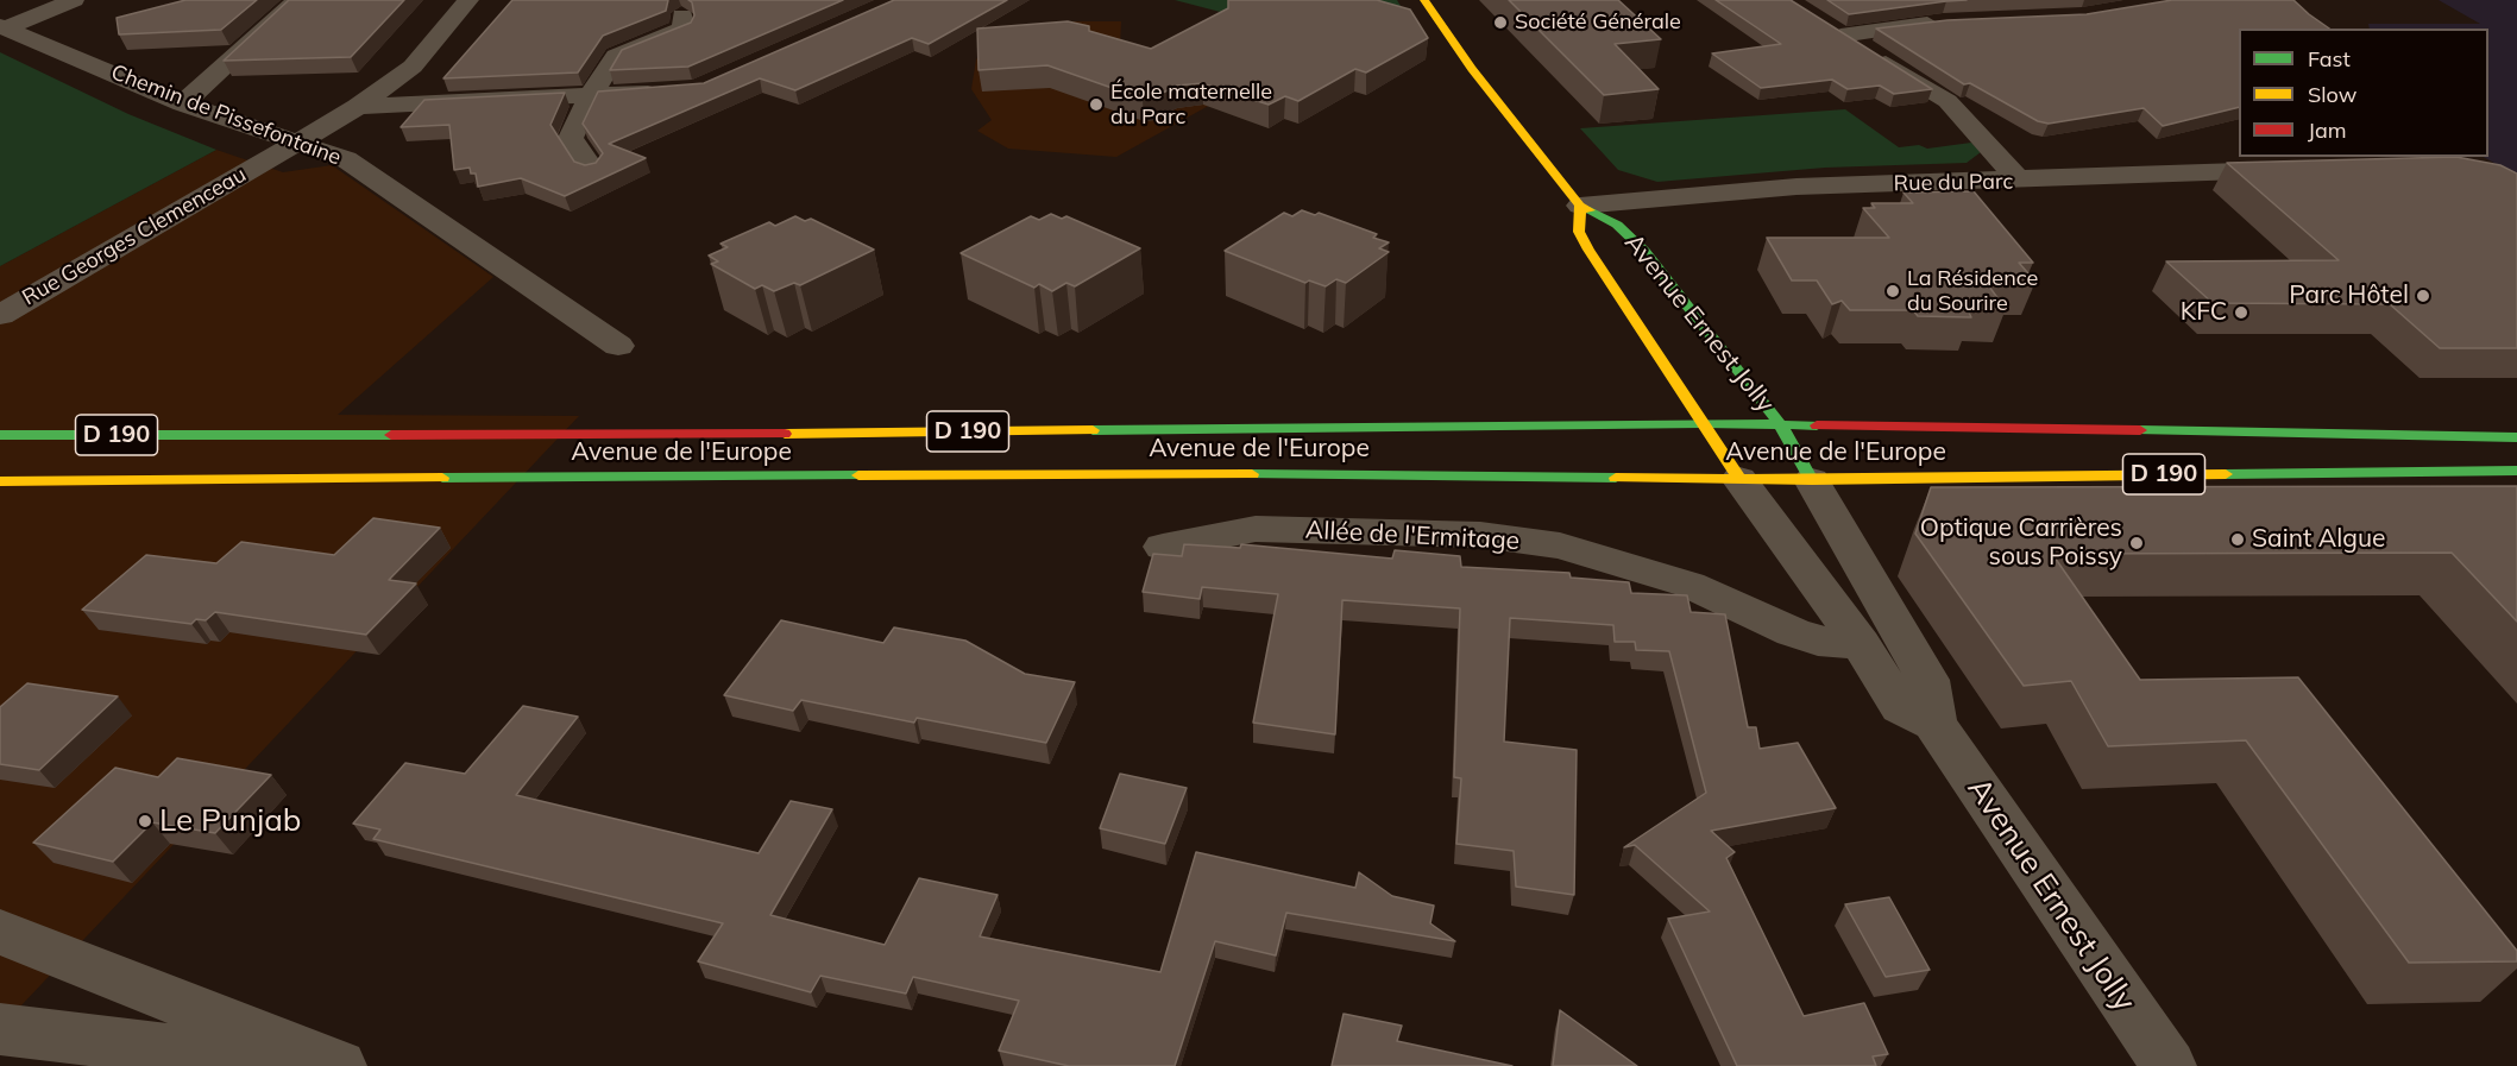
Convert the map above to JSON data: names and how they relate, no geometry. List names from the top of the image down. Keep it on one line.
{"streets":{"main road":["Avenue Ernest Jolly","D 190","Avenue de l'Europe"],"street":["Chemin de Pissefontaine","Rue du Parc","Rue Georges Clemenceau","Allée de l'Ermitage"]},"crossings":[["Chemin de Pissefontaine","Rue Georges Clemenceau"],["Rue du Parc","Avenue Ernest Jolly"],["Avenue Ernest Jolly","Avenue de l'Europe"],["Avenue Ernest Jolly","Allée de l'Ermitage"]],"places":["Société Générale","École maternelle du Parc","La Résidence du Sourire","Parc Hôtel","KFC","Saint Algue","Optique Carrières sous Poissy","Le Punjab"],"legend":["Fast","Slow","Jam"]}
